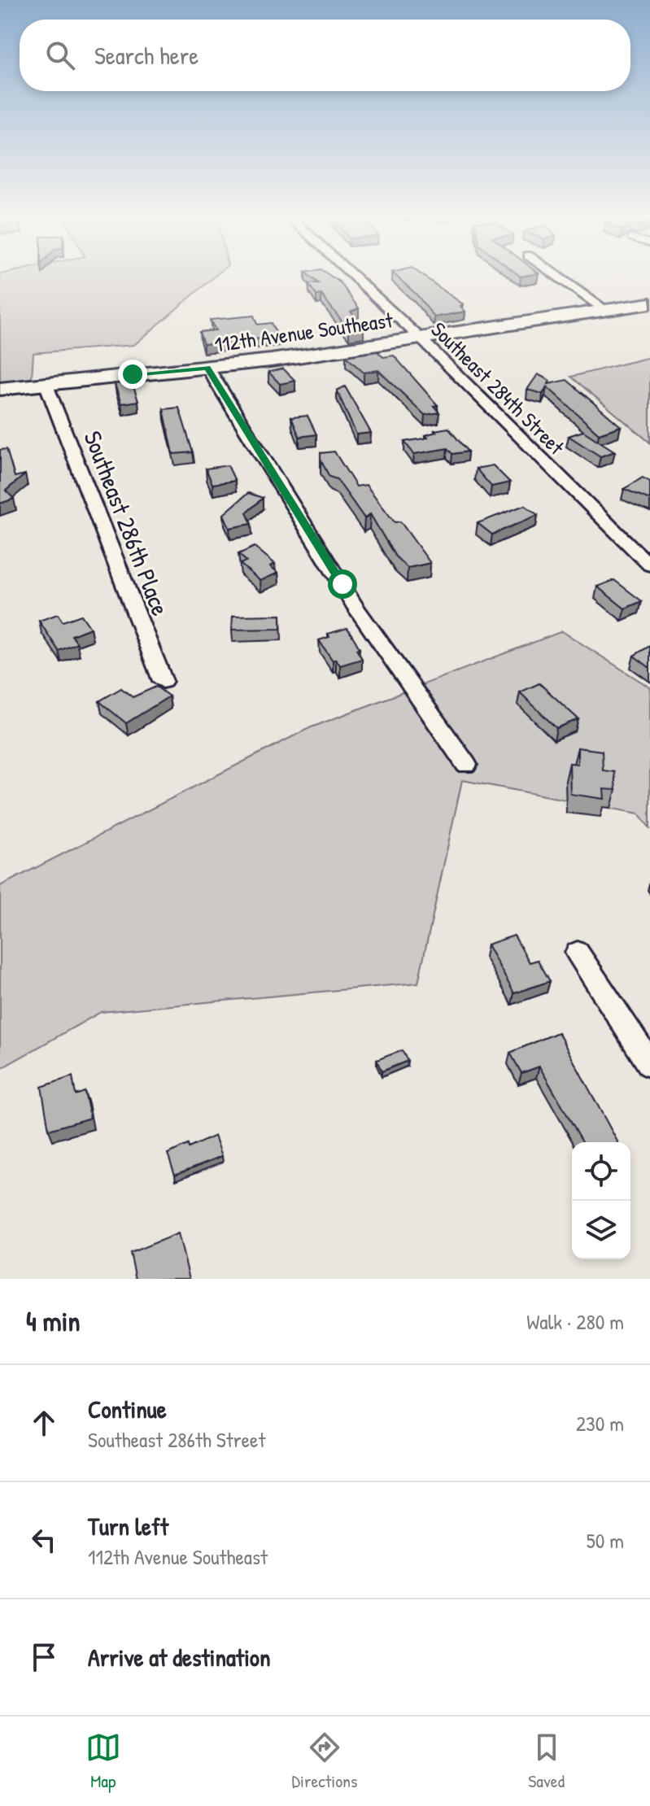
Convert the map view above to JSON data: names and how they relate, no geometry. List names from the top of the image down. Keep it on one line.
{"streets":{"street":["112th Avenue Southeast","Southeast 284th Street","Southeast 286th Place"]},"crossings":[["112th Avenue Southeast","Southeast 284th Street"],["112th Avenue Southeast","Southeast 286th Place"]],"page":{"search":"Search here","heading":["4 min","Walk · 280 m"],"list":[["Continue","Southeast 286th Street","230 m"],["Turn left","112th Avenue Southeast","50 m"],"Arrive at destination"],"nav":["Map","Directions","Saved"]}}
